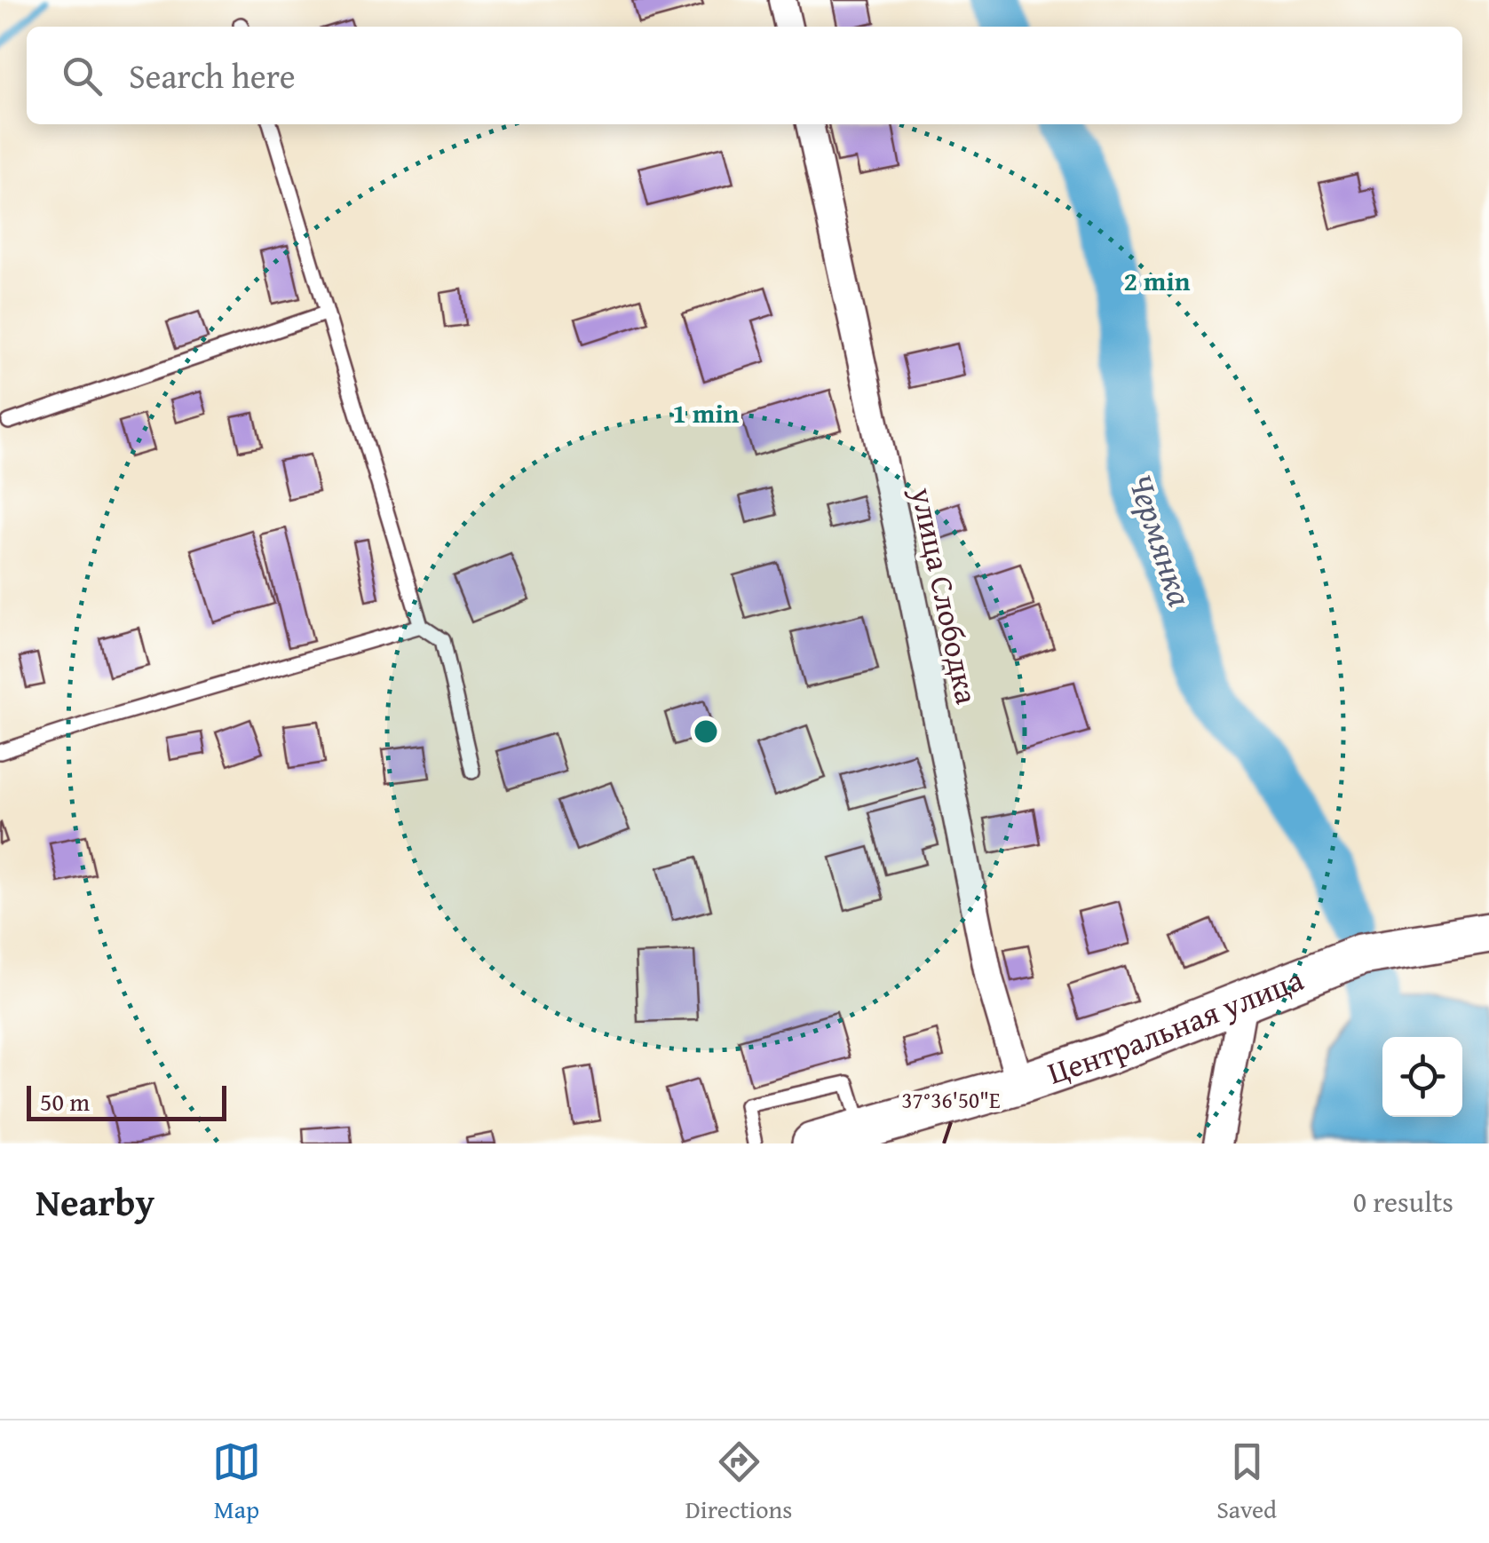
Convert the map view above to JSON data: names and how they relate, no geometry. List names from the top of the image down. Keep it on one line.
{"streets":{"street":["улица Слободка","Центральная улица"]},"crossings":[["улица Слободка","Центральная улица"]],"water":["Чермянка"],"scale_bar":"50 m","page":{"search":"Search here","scale":"50 m","heading":["Nearby","0 results"],"nav":["Map","Directions","Saved"]},"coordinates":["37°36'50\"E"],"rings":["2 min","1 min"]}
